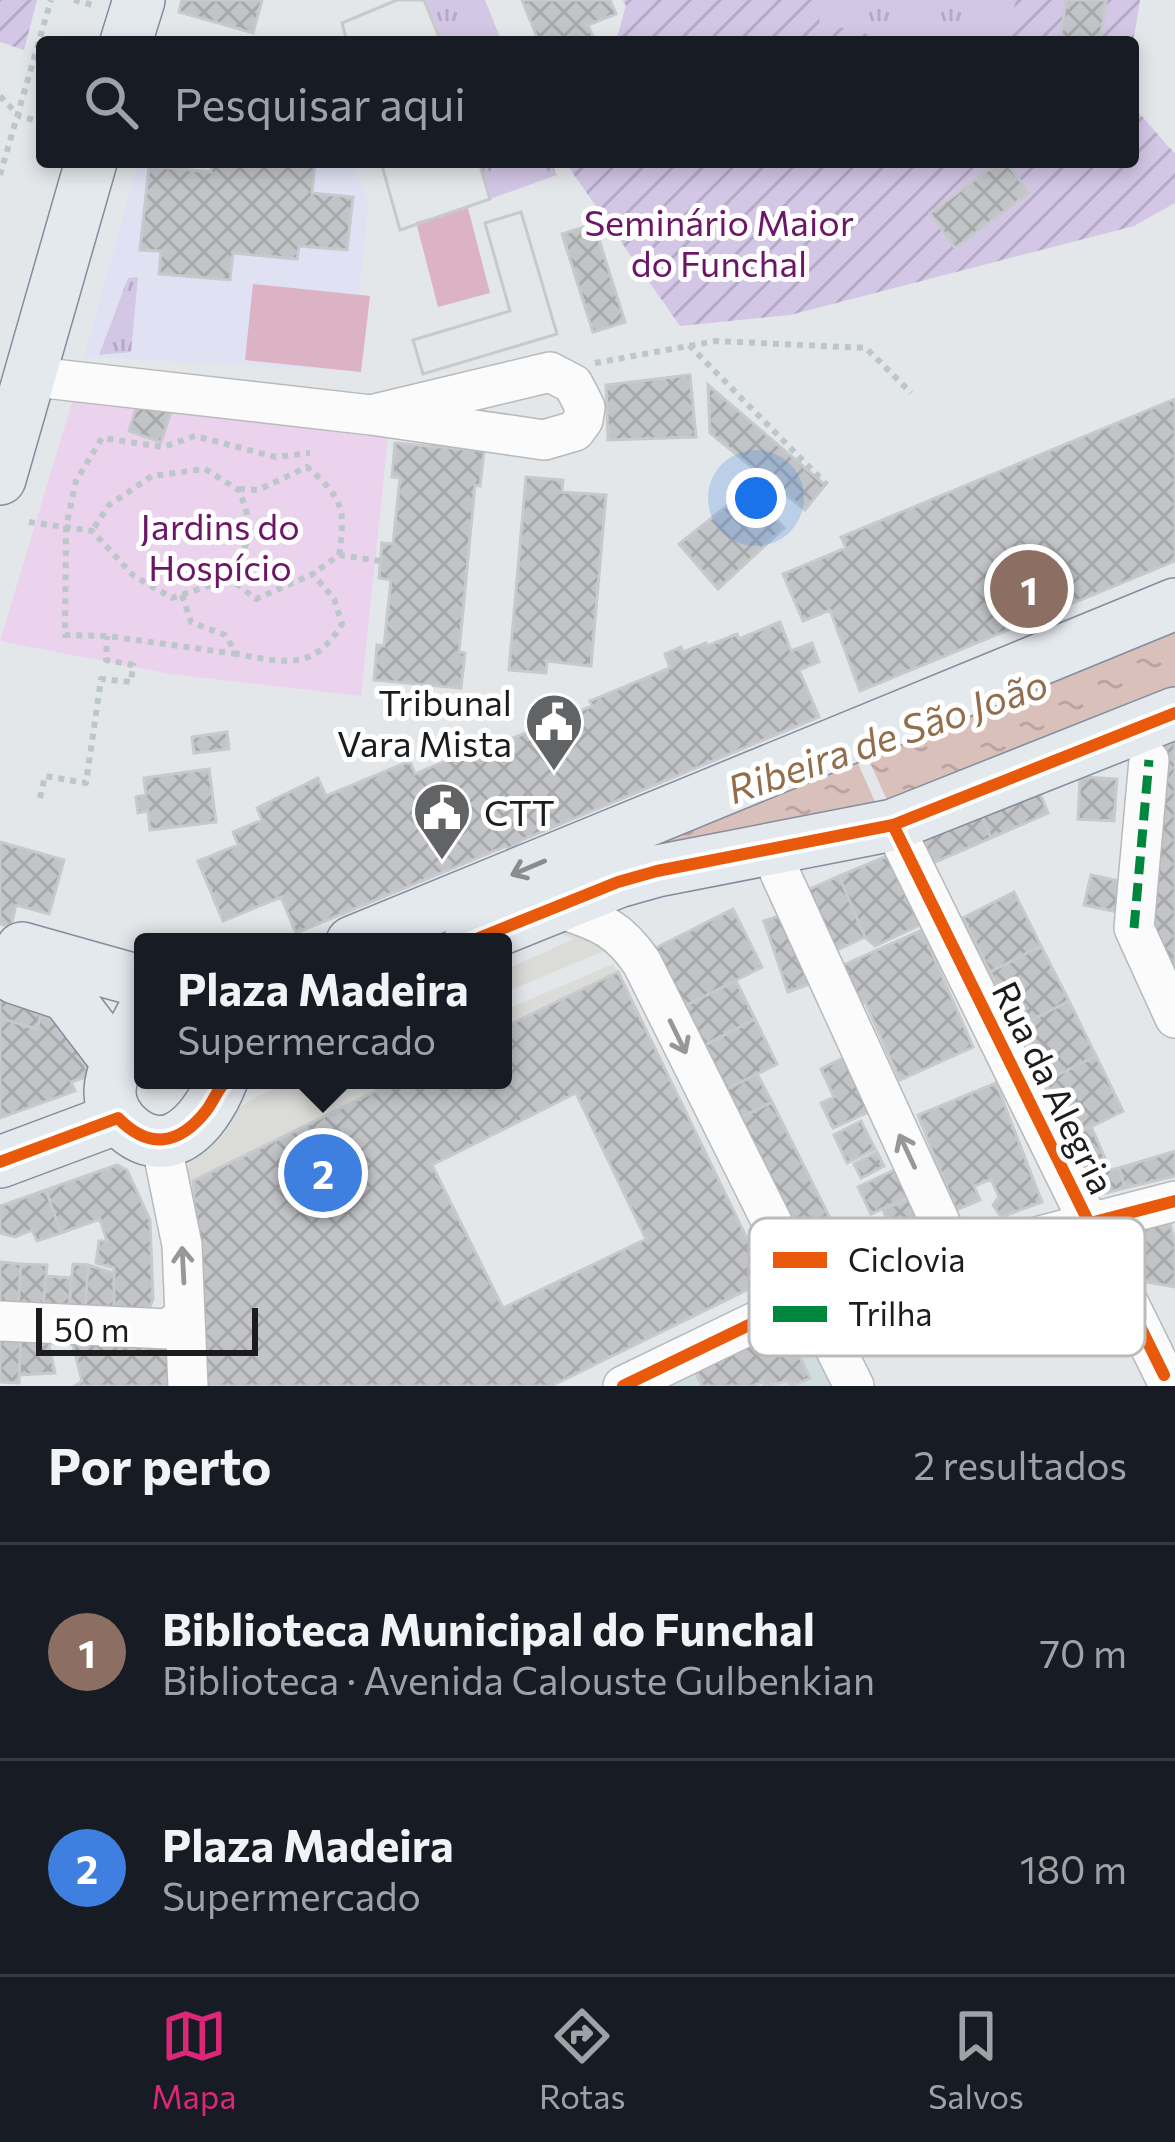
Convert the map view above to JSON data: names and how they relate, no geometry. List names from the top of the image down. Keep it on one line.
{"streets":{"street":["Rua da Alegria"]},"water":["Ribeira de São João"],"parks":["Seminário Maior do Funchal","Jardins do Hospício"],"places":{"public building":["Tribunal Vara Mista","CTT"]},"legend":["Ciclovia","Trilha"],"scale_bar":"50 m","page":{"search":"Pesquisar aqui","pins":["1","2"],"popup":["Plaza Madeira","Supermercado"],"scale":"50 m","heading":["Por perto","2 resultados"],"list":[{"mark":"1","name":"Biblioteca Municipal do Funchal","note":"Biblioteca · Avenida Calouste Gulbenkian","value":"70 m"},{"mark":"2","name":"Plaza Madeira","note":"Supermercado","value":"180 m"}],"nav":["Mapa","Rotas","Salvos"]}}
